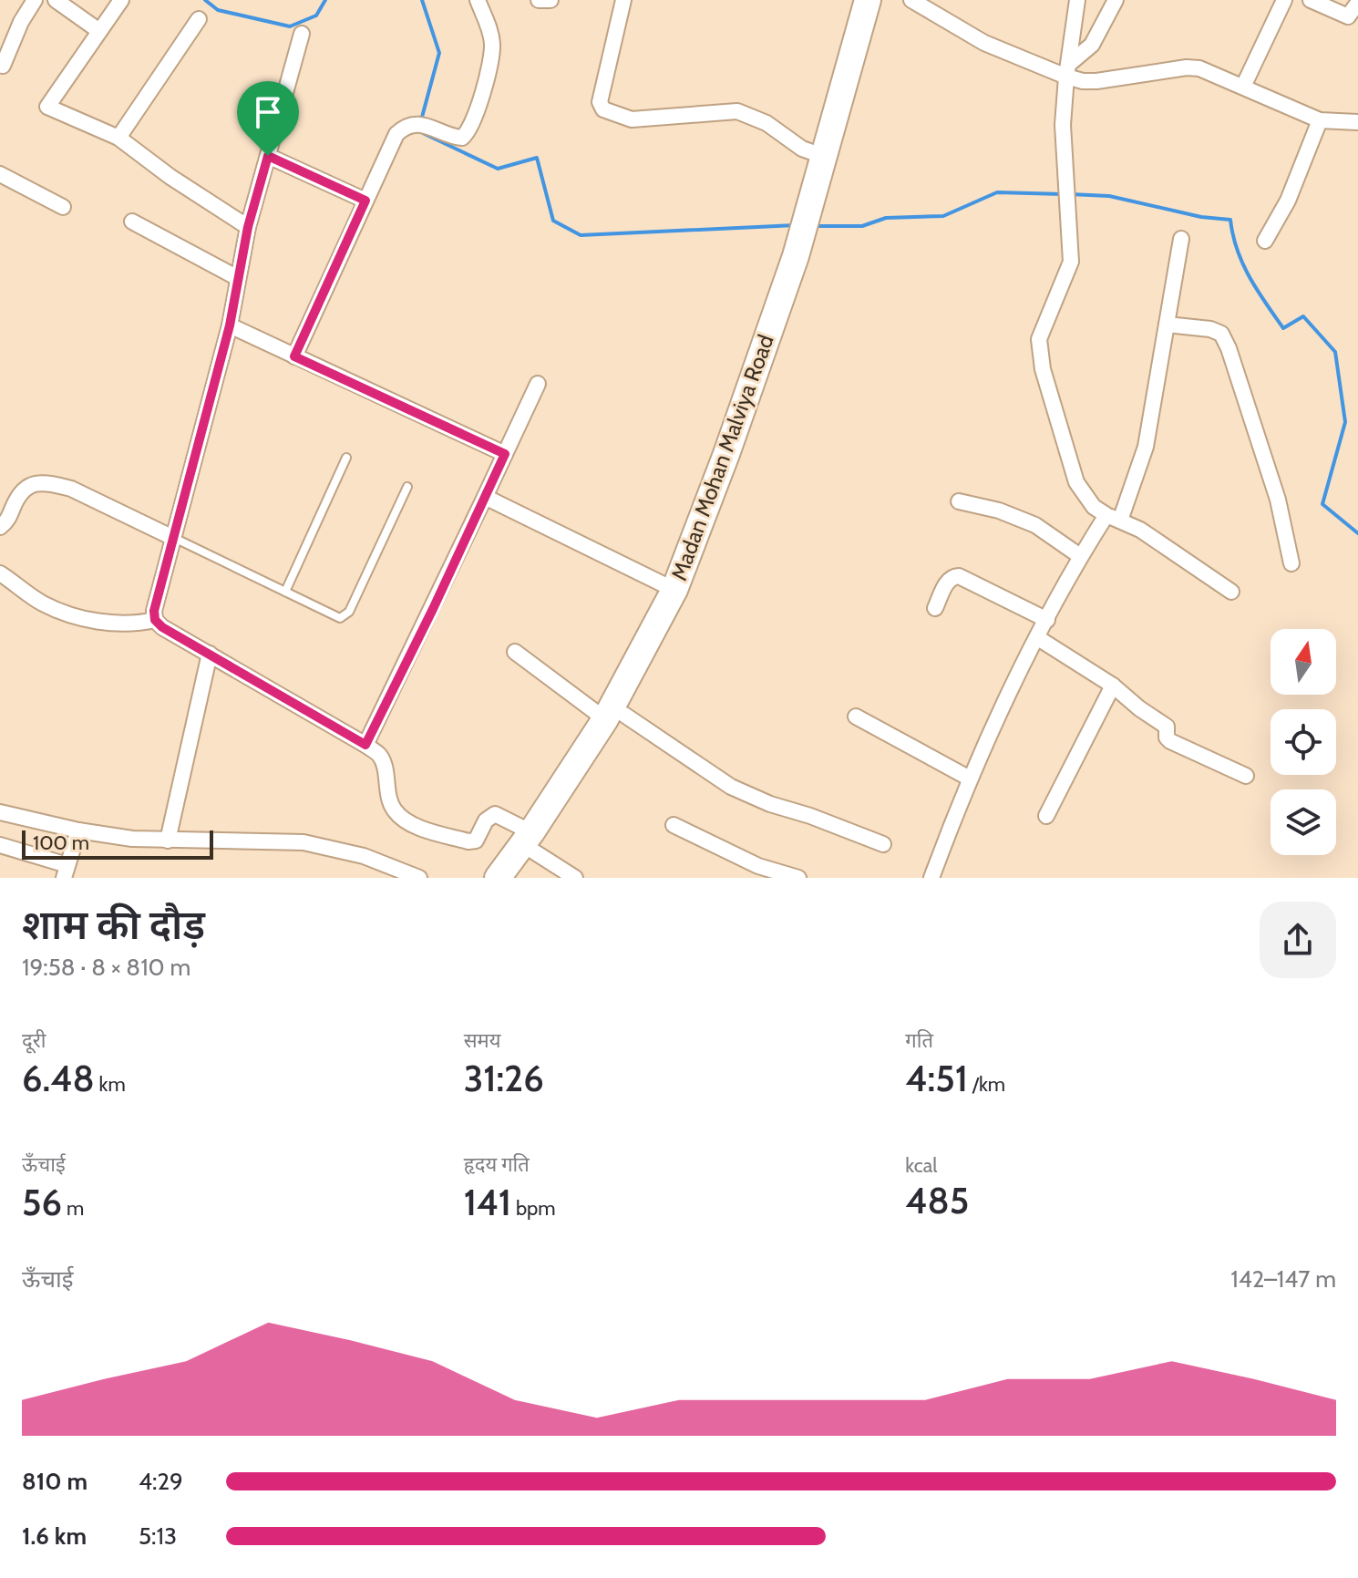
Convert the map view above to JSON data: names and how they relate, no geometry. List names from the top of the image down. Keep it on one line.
{"streets":{"highway":["Madan Mohan Malviya Road"]},"scale_bar":"100 m","north":"top","page":{"scale":"100 m","heading":["शाम की दौड़","19:58 · 8 × 810 m"],"stats":[["दूरी","6.48 km"],["समय","31:26"],["गति","4:51 /km"],["ऊँचाई","56 m"],["हृदय गति","141 bpm"],["kcal","485"]],"chart":["ऊँचाई","142–147 m"],"list":[{"name":"810 m","note":"4:29"},{"name":"1.6 km","note":"5:13"}]}}
